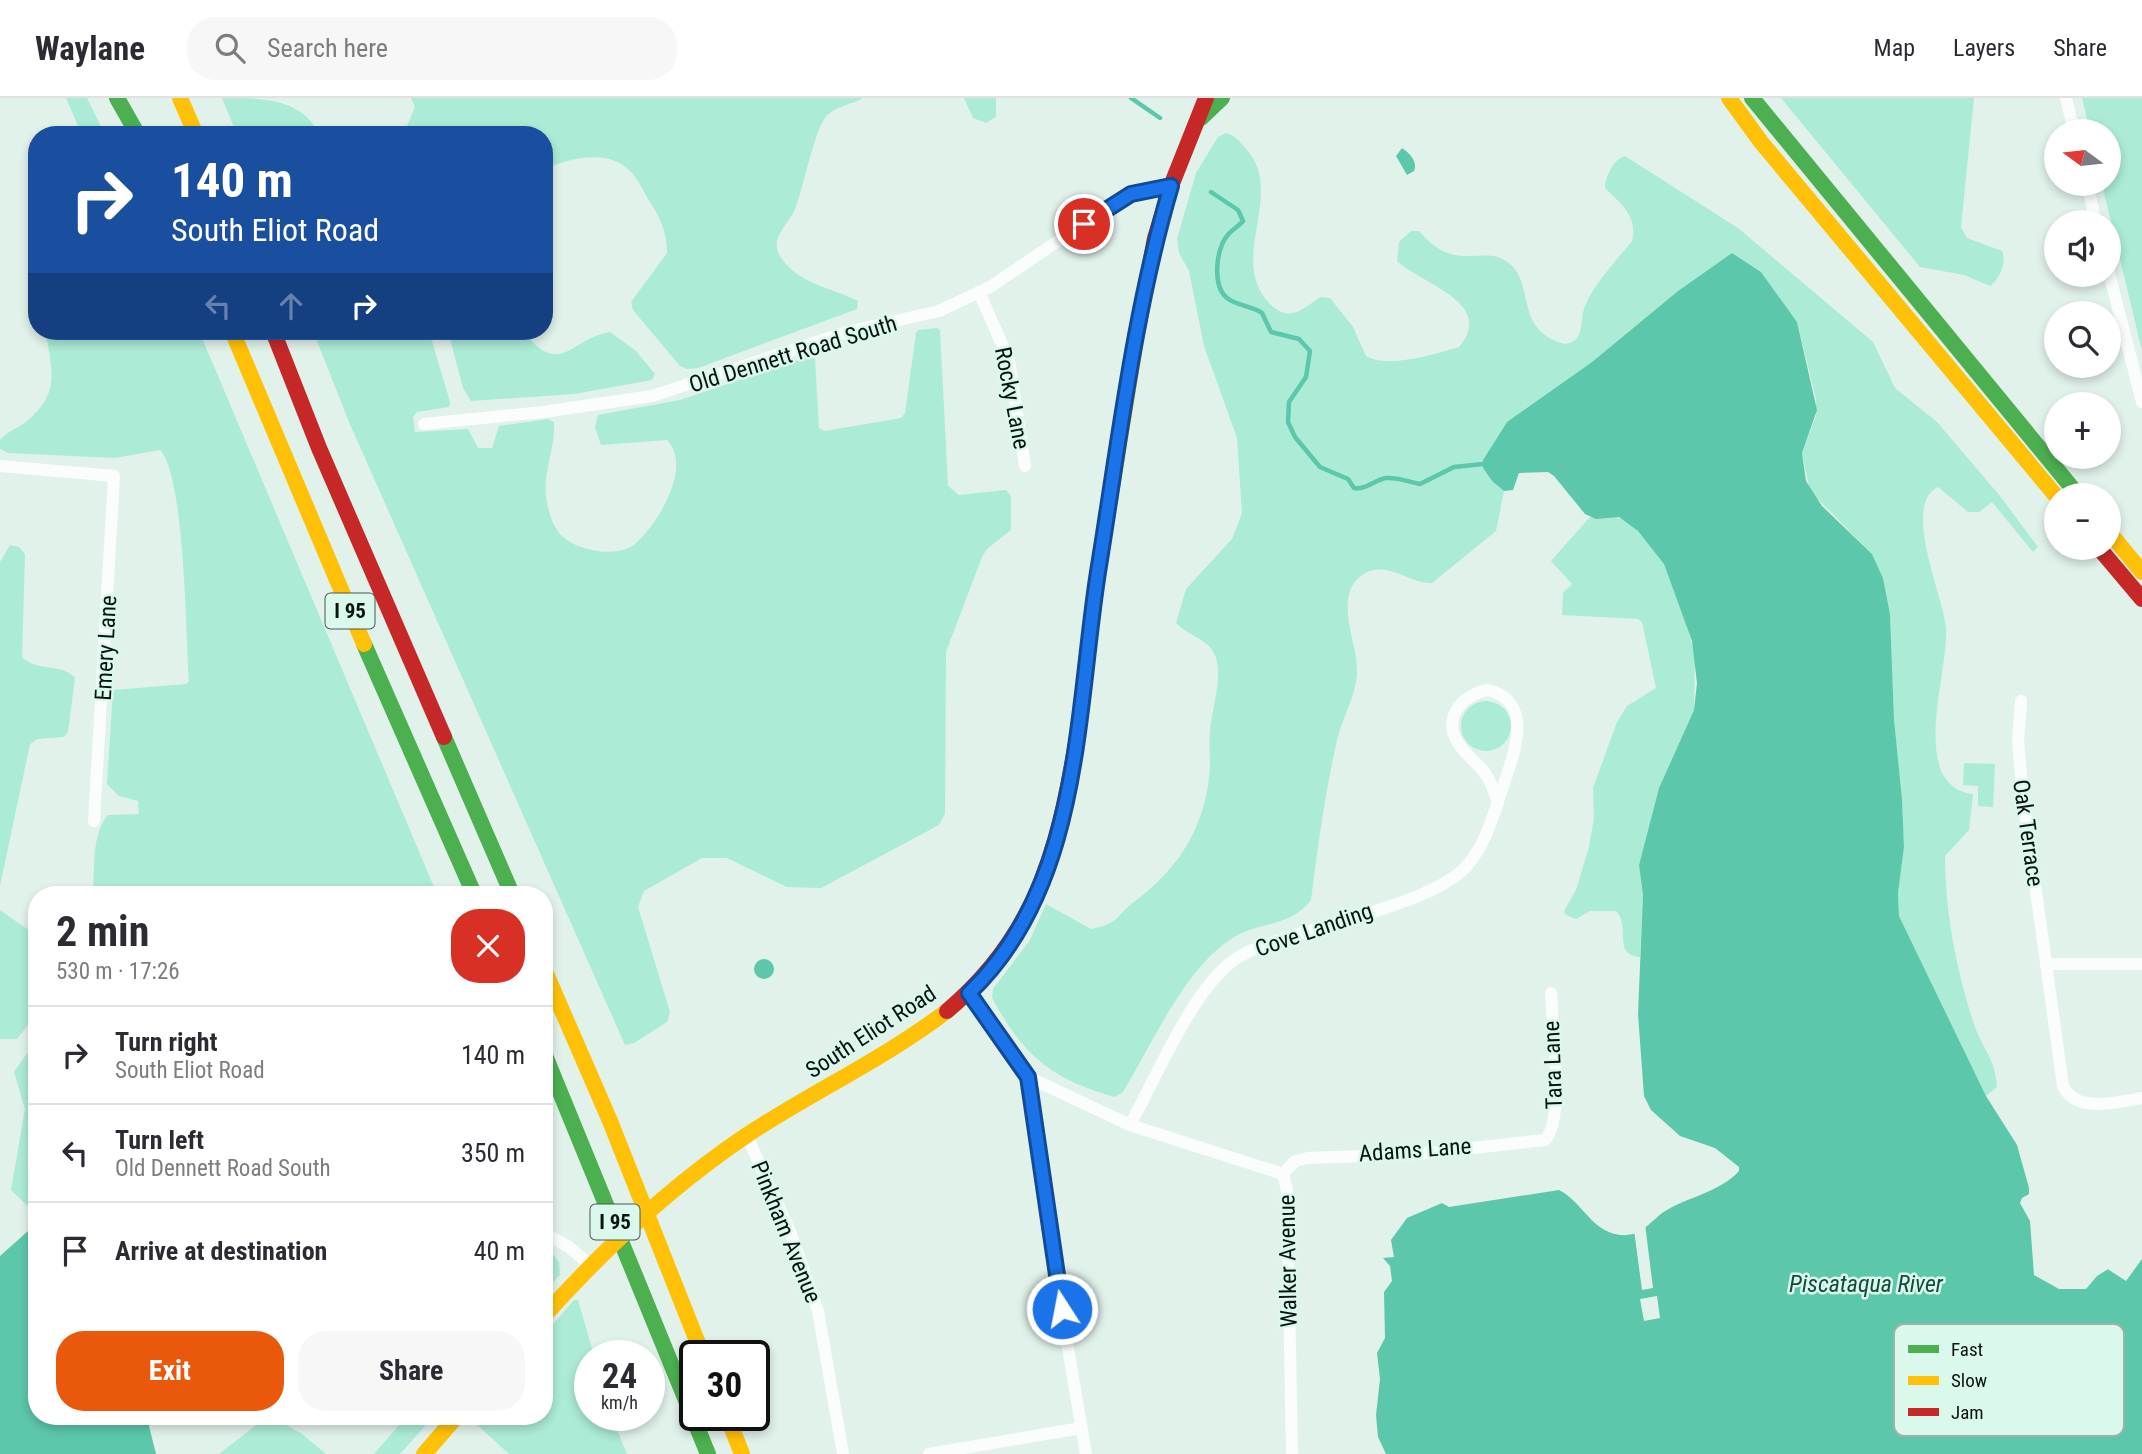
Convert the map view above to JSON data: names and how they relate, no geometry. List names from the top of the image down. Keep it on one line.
{"streets":{"main road":["I 95","South Eliot Road"],"street":["Old Dennett Road South","Rocky Lane","Emery Lane","Oak Terrace","Cove Landing","Tara Lane","Adams Lane","Pinkham Avenue","Walker Avenue"]},"crossings":[["Old Dennett Road South","Rocky Lane"],["Old Dennett Road South","South Eliot Road"],["Cove Landing","Walker Avenue"],["South Eliot Road","Pinkham Avenue"],["Tara Lane","Adams Lane"],["Adams Lane","Walker Avenue"]],"water":["Piscataqua River"],"legend":["Fast","Slow","Jam"],"north":"left","page":{"header":"Waylane","search":"Search here","nav":["Map","Layers","Share"],"map_buttons":["+","−"],"turn":["140 m","South Eliot Road"],"heading":["2 min","530 m · 17:26"],"list":[{"name":"Turn right","note":"South Eliot Road","value":"140 m"},{"name":"Turn left","note":"Old Dennett Road South","value":"350 m"},{"name":"Arrive at destination","value":"40 m"}],"buttons":["Exit","Share"],"speed":"24 km/h","limit":"30"}}
